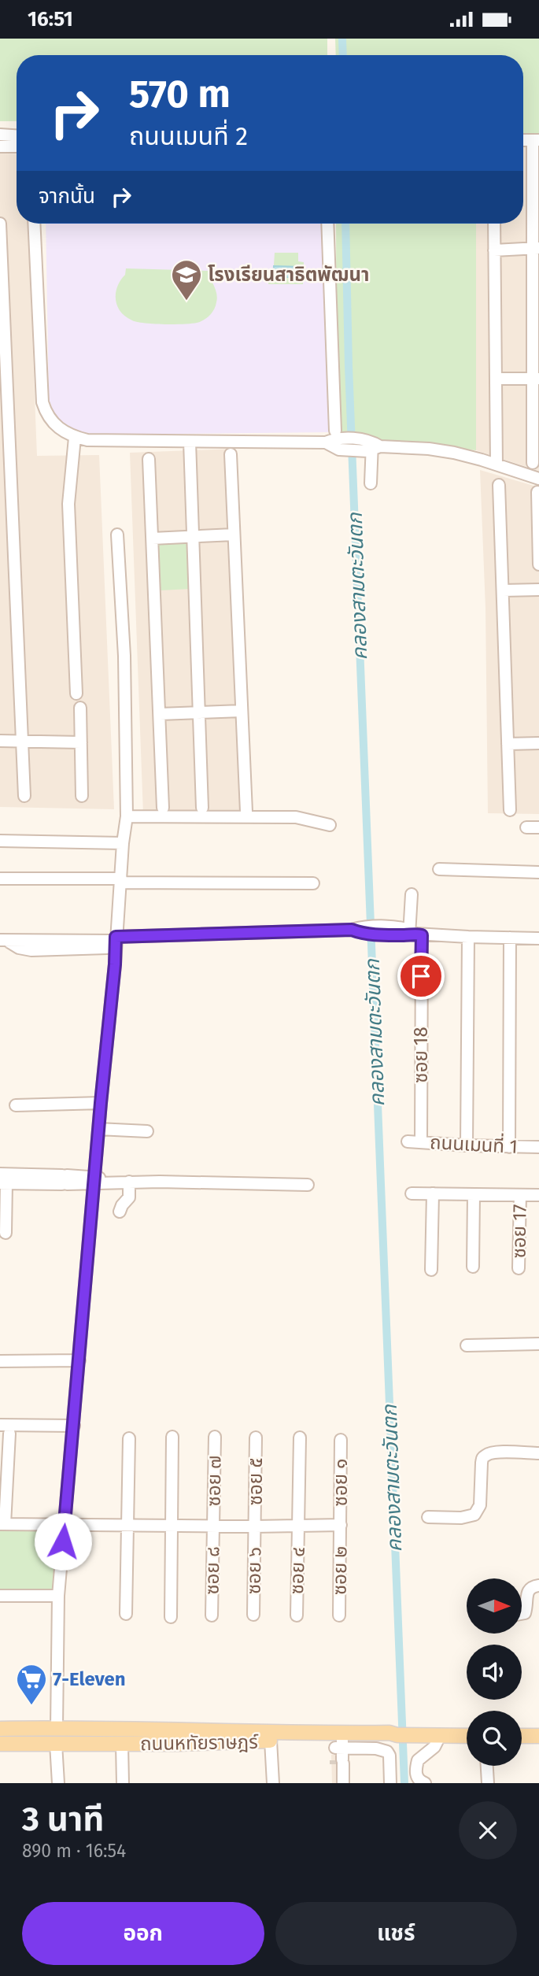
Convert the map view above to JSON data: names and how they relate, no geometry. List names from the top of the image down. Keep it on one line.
{"streets":{"main road":["ถนนหทัยราษฎร์"],"street":["ซอย 18","ถนนเมนที่ 1","ซอย 17","ซอย ๗","ซอย ๕","ซอย ๑","ซอย ๘","ซอย ๖","ซอย ๔","ซอย ๒"]},"crossings":[["ซอย 18","ถนนเมนที่ 1"],["ซอย ๗","ซอย ๘"],["ซอย ๕","ซอย ๖"],["ซอย ๑","ซอย ๒"]],"water":["คลองสามตะวันตก"],"places":{"school or university":["โรงเรียนสาธิตพัฒนา"],"supermarket":["7-Eleven"]},"north":"right","page":{"status":"16:51","turn":["570 m","ถนนเมนที่ 2"],"then":"จากนั้น","heading":["3 นาที","890 m · 16:54"],"buttons":["ออก","แชร์"]}}
